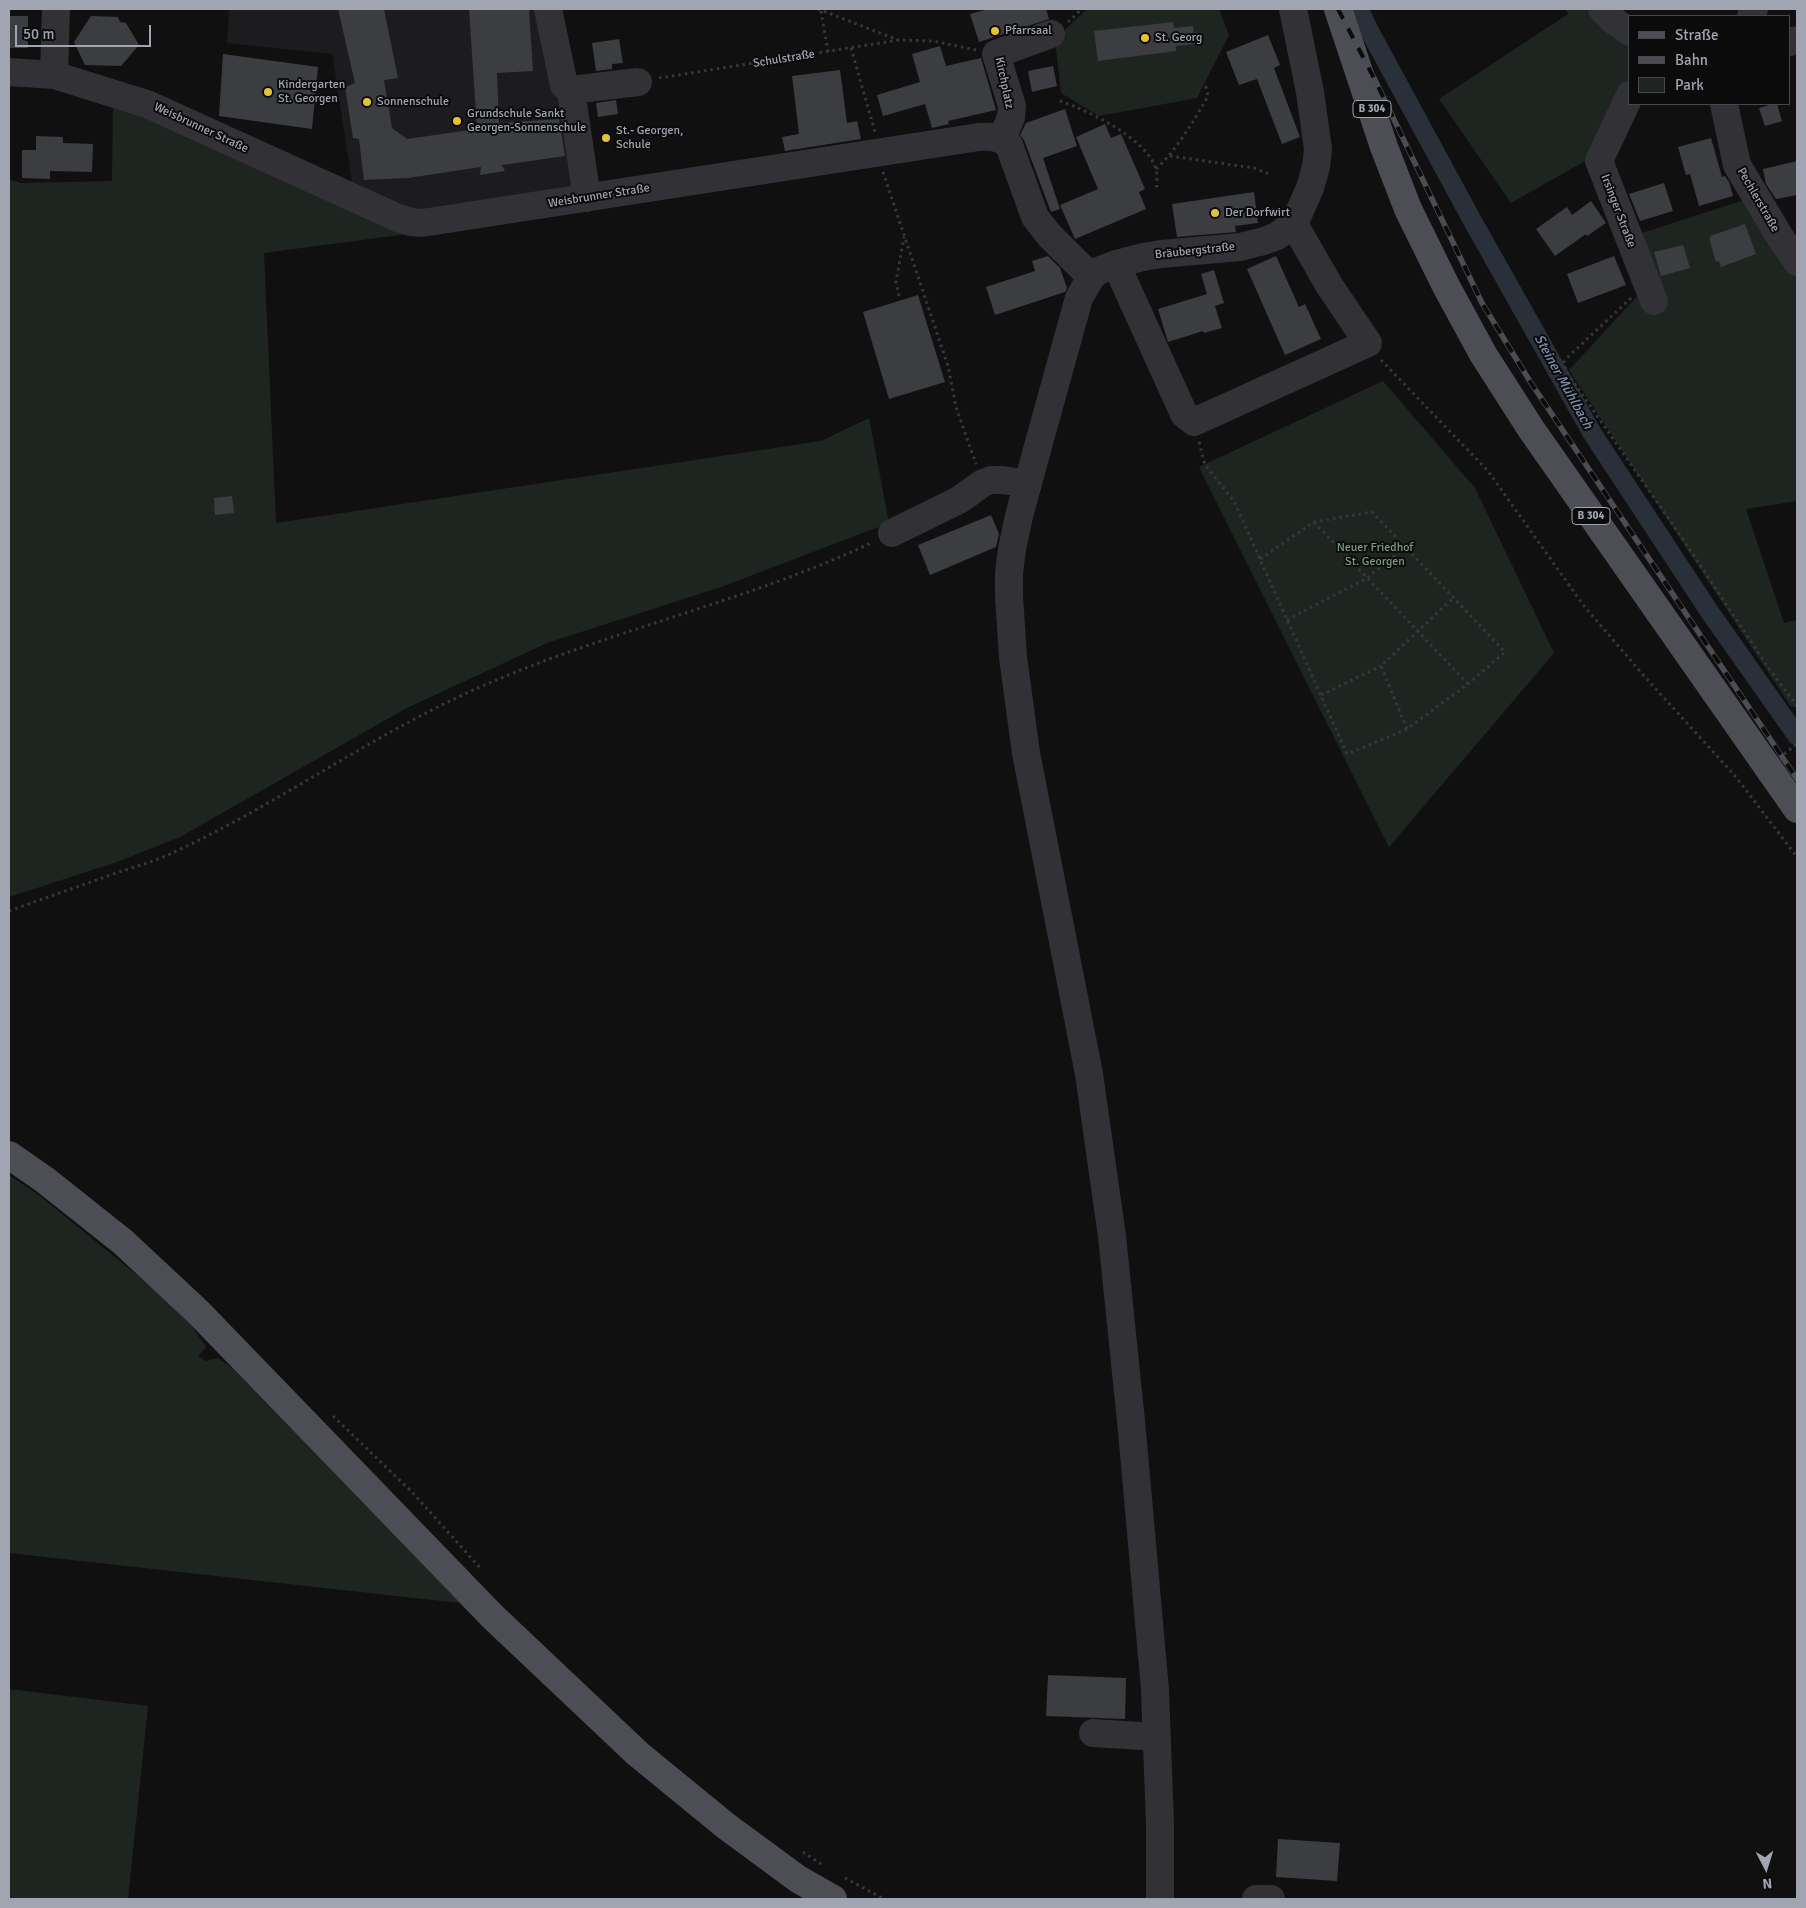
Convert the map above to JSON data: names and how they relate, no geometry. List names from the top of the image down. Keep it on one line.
{"streets":{"main road":["B 304"],"street":["Kirchplatz","Weisbrunner Straße","Pechlerstraße","Irsinger Straße","Bräubergstraße"],"path":["Schulstraße"]},"crossings":[["Schulstraße","Kirchplatz"],["Kirchplatz","Weisbrunner Straße"]],"water":["Steiner Mühlbach"],"parks":["Neuer Friedhof St. Georgen"],"places":["Pfarrsaal","St. Georg","Kindergarten St. Georgen","Sonnenschule","Grundschule Sankt Georgen-Sonnenschule","St.- Georgen, Schule","Der Dorfwirt"],"legend":["Straße","Bahn","Park"],"scale_bar":"50 m","north":"bottom"}
